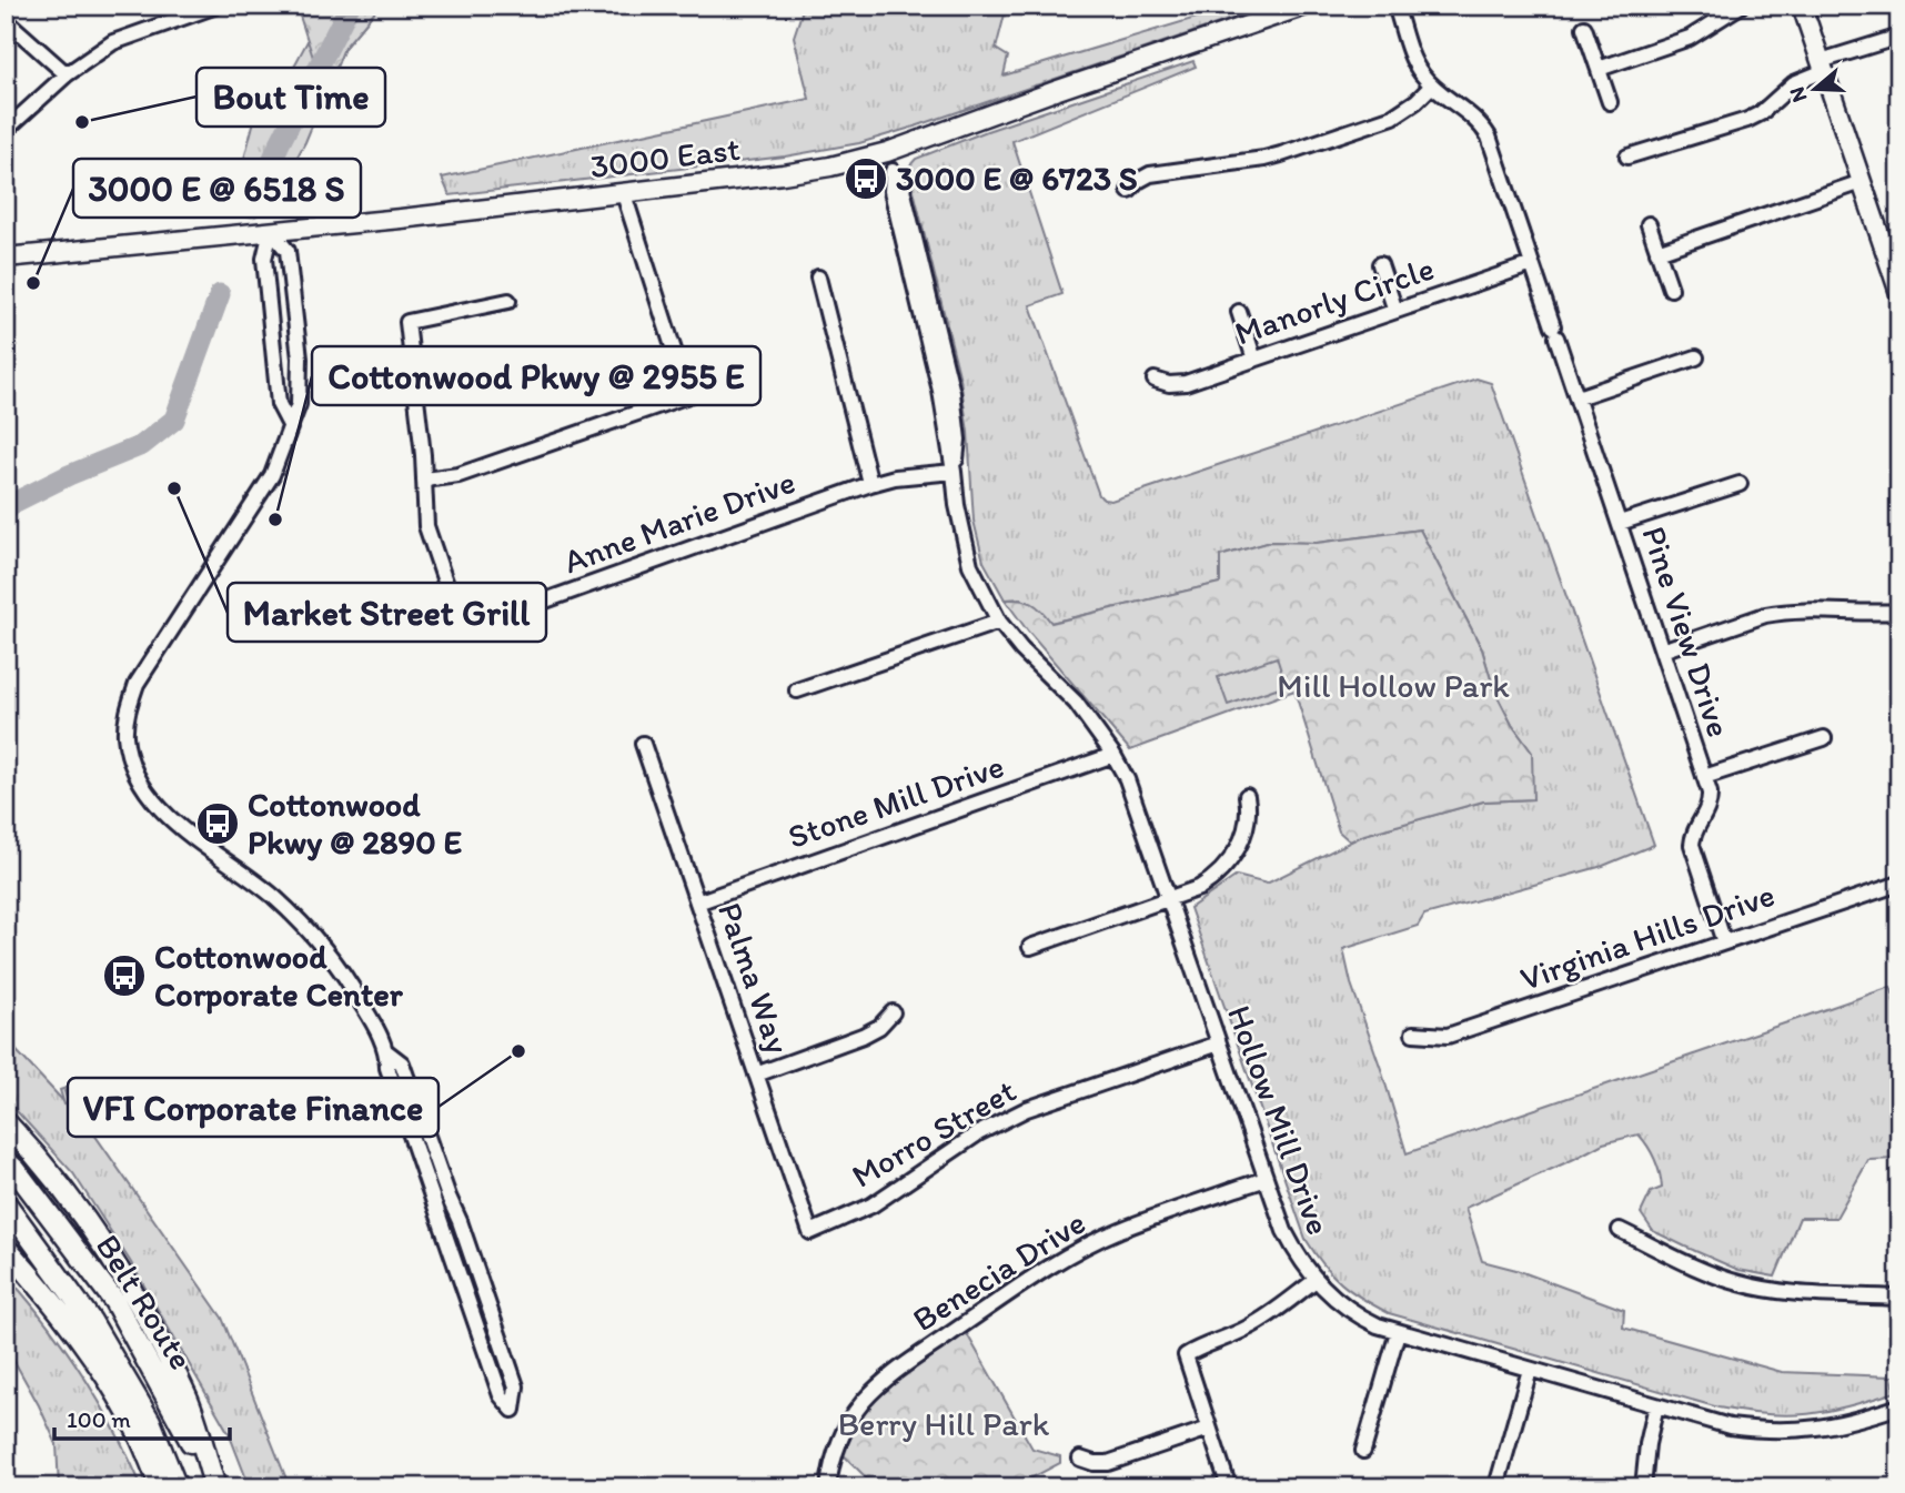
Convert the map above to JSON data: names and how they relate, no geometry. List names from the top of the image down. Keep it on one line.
{"streets":{"highway":["Belt Route"],"main road":["3000 East"],"street":["Manorly Circle","Anne Marie Drive","Pine View Drive","Stone Mill Drive","Virginia Hills Drive","Palma Way","Hollow Mill Drive","Morro Street","Benecia Drive"]},"crossings":[["3000 East","Hollow Mill Drive"],["Manorly Circle","Pine View Drive"],["Anne Marie Drive","Hollow Mill Drive"],["Pine View Drive","Virginia Hills Drive"],["Stone Mill Drive","Palma Way"],["Stone Mill Drive","Hollow Mill Drive"],["Palma Way","Morro Street"],["Hollow Mill Drive","Morro Street"],["Hollow Mill Drive","Benecia Drive"]],"parks":["Mill Hollow Park","Berry Hill Park"],"places":{"other":["Bout Time","3000 E @ 6518 S","Market Street Grill","Cottonwood Pkwy @ 2955 E","VFI Corporate Finance"],"bus stop":["3000 E @ 6723 S","Cottonwood Pkwy @ 2890 E","Cottonwood Corporate Center"]},"scale_bar":"100 m","north":"left"}
